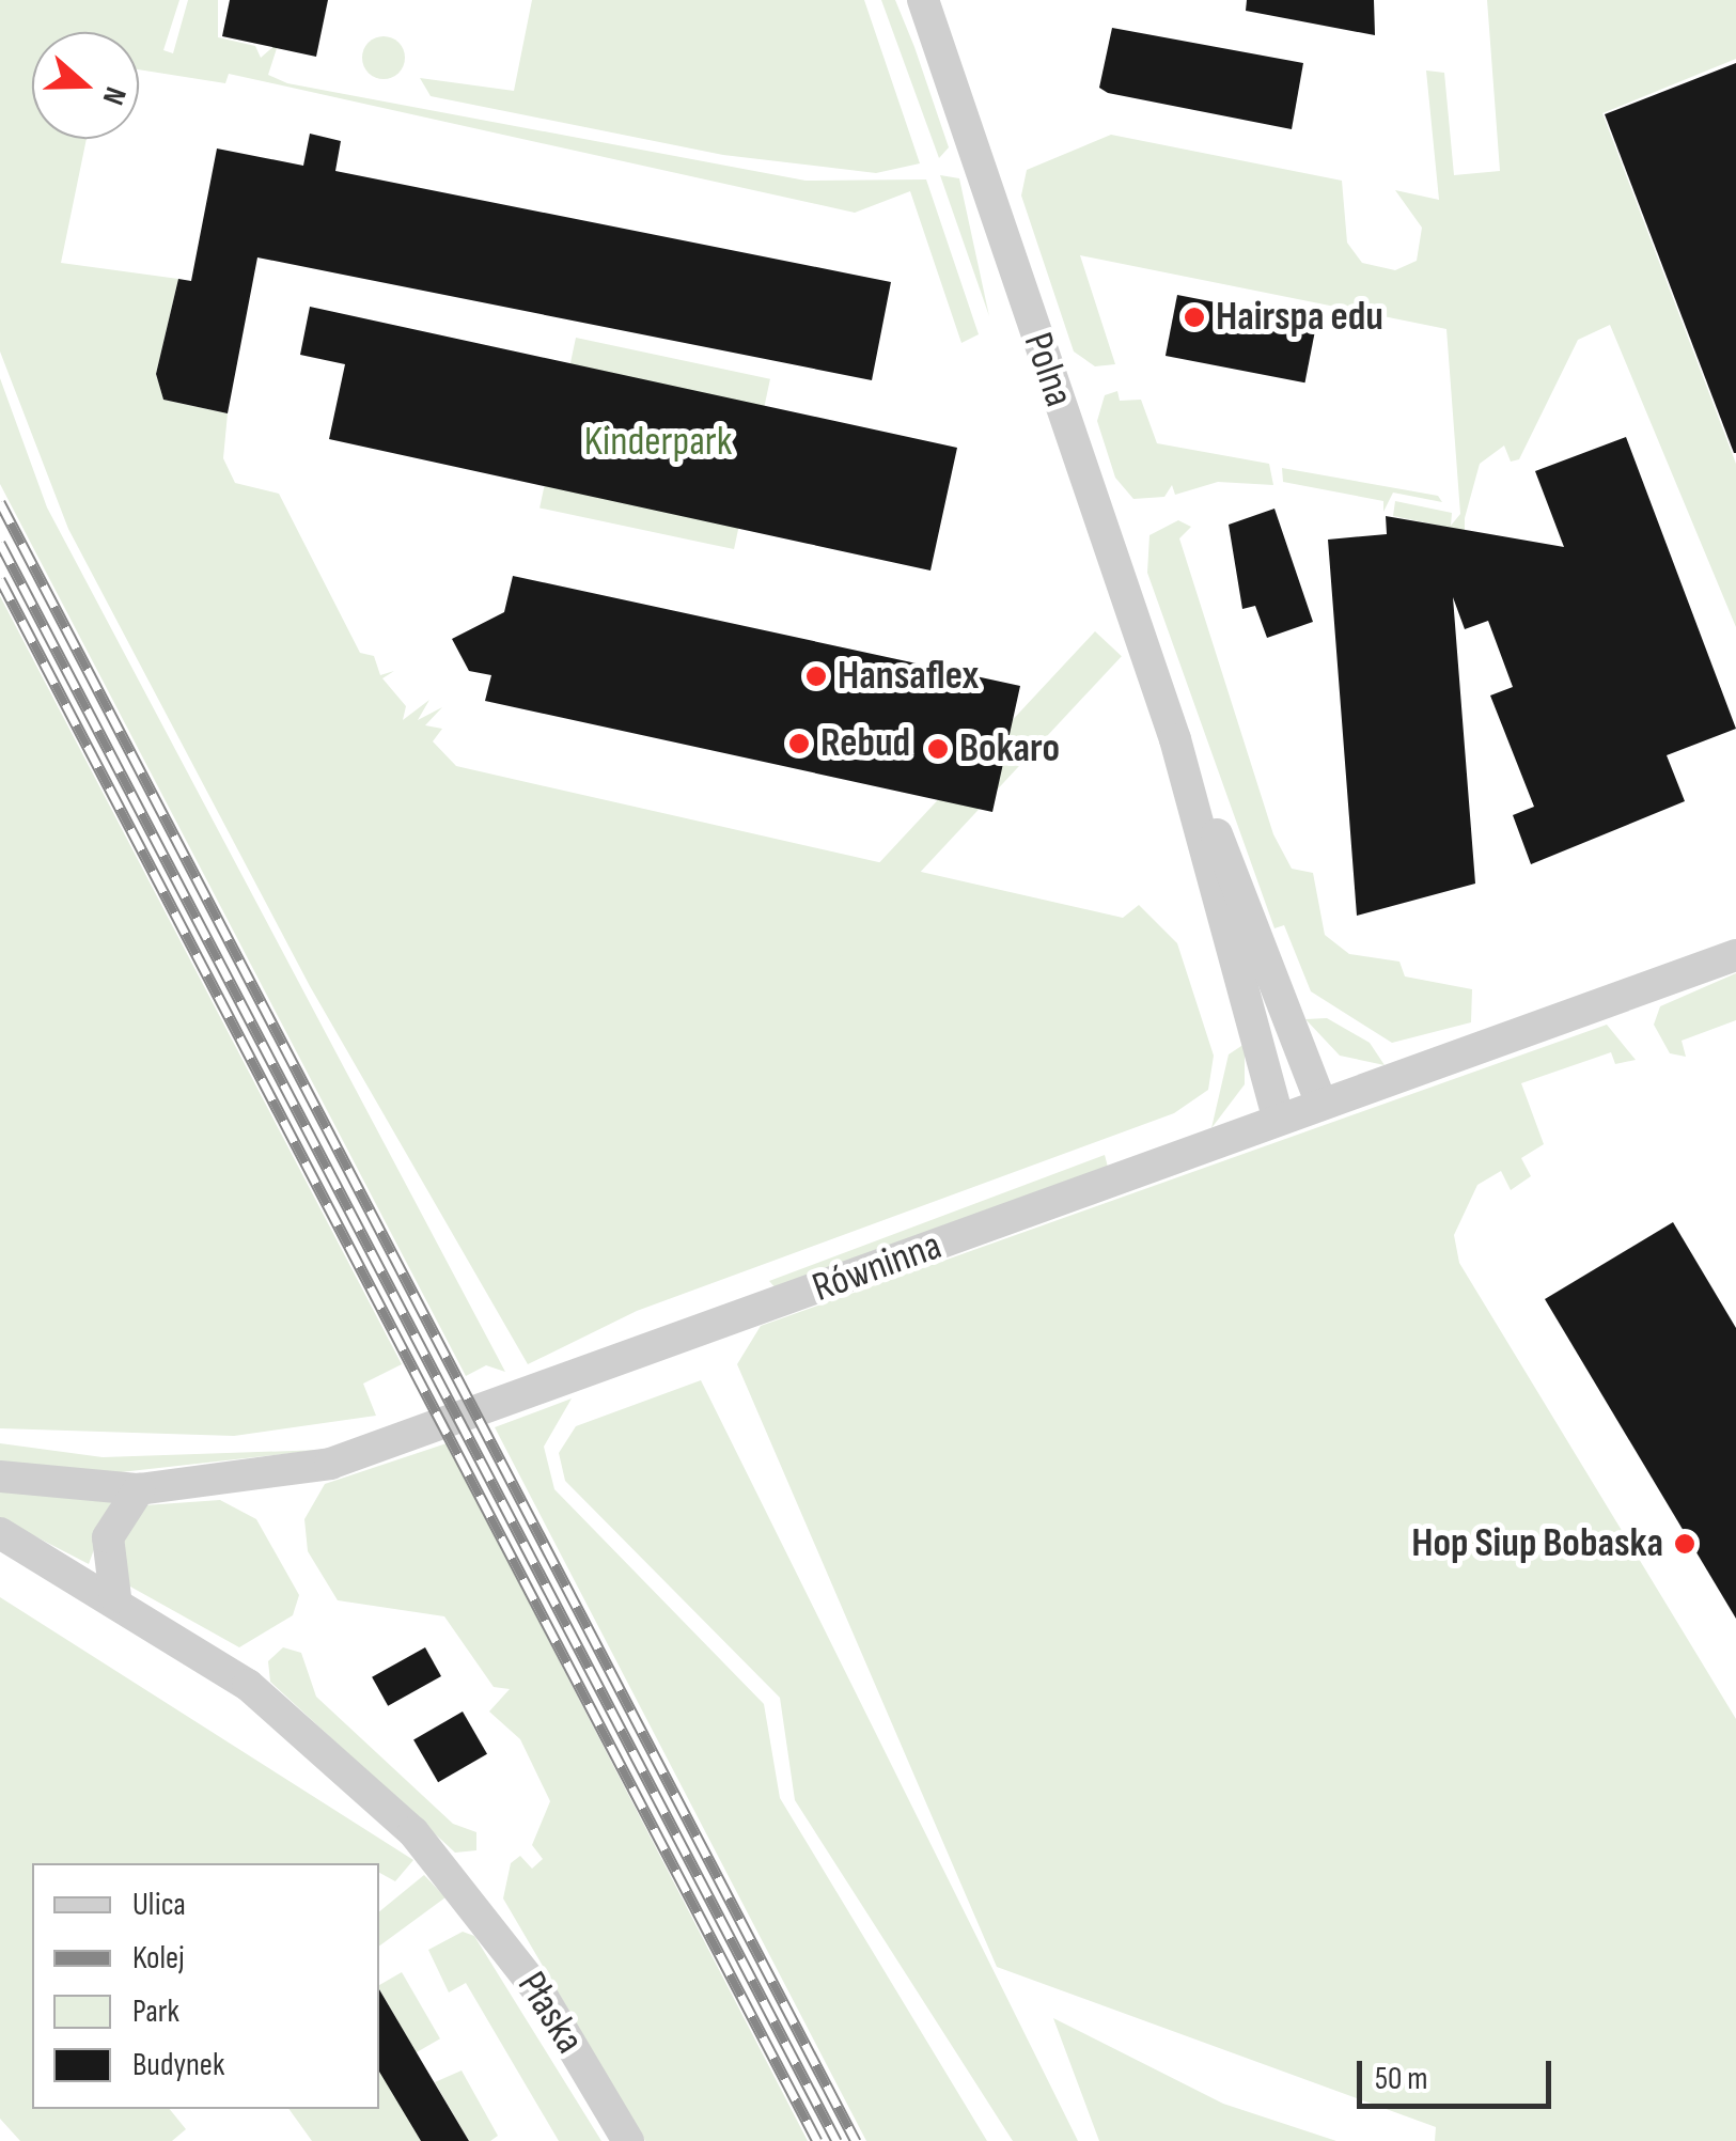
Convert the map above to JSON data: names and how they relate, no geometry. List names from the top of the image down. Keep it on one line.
{"streets":{"street":["Polna","Równinna","Płaska"]},"crossings":[["Polna","Równinna"]],"parks":["Kinderpark"],"places":["Hairspa edu","Hansaflex","Rebud","Bokaro","Hop Siup Bobaska"],"legend":["Ulica","Kolej","Park","Budynek"],"scale_bar":"50 m","north":"right"}
